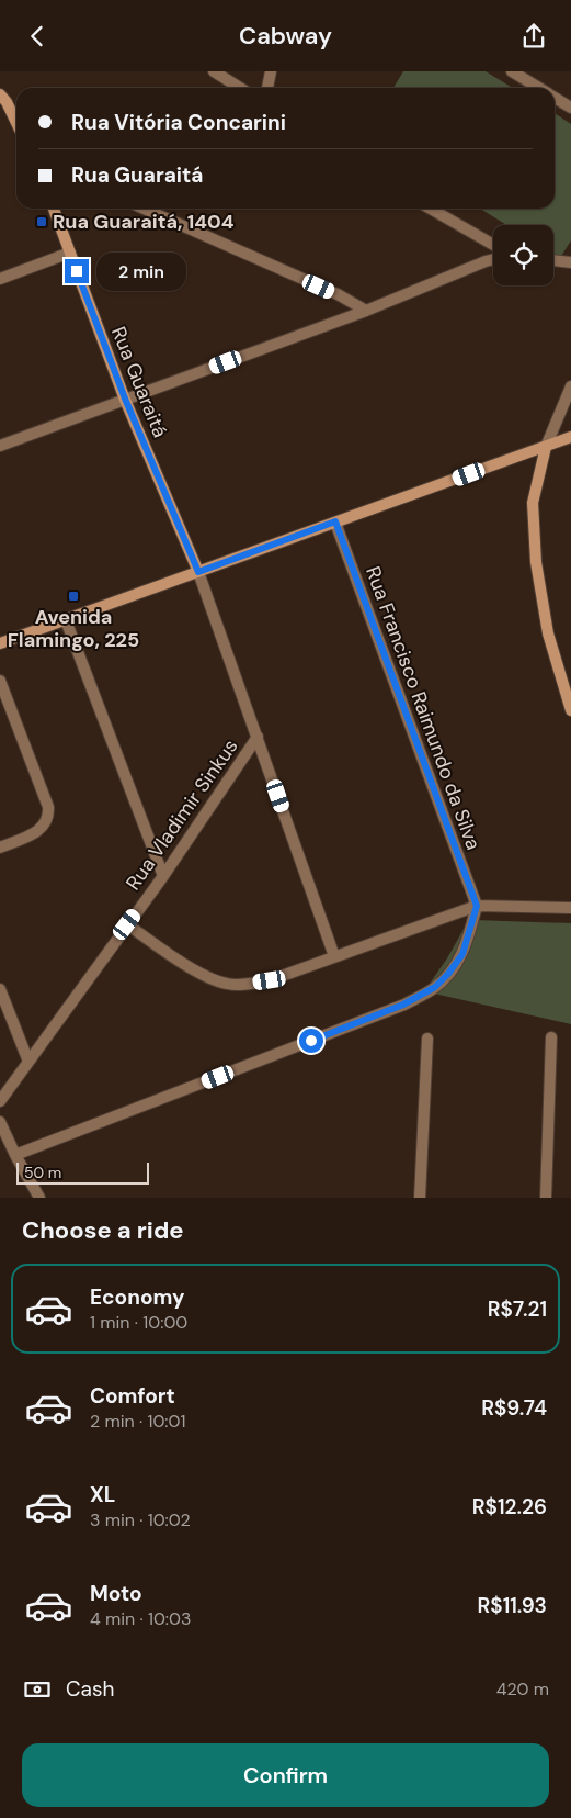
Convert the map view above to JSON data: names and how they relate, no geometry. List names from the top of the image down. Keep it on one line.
{"streets":{"street":["Rua Guaraitá","Rua Francisco Raimundo da Silva","Rua Vladimir Sinkus"]},"places":{"transit":["Rua Guaraitá, 1404","Avenida Flamingo, 225"]},"scale_bar":"50 m","page":{"header":"Cabway","banner":["Rua Vitória Concarini","Rua Guaraitá"],"bubble":"2 min","scale":"50 m","heading":"Choose a ride","list":[{"name":"Economy","note":"1 min · 10:00","value":"R$7.21"},{"name":"Comfort","note":"2 min · 10:01","value":"R$9.74"},{"name":"XL","note":"3 min · 10:02","value":"R$12.26"},{"name":"Moto","note":"4 min · 10:03","value":"R$11.93"}],"pay":["Cash","420 m"],"buttons":"Confirm"}}
